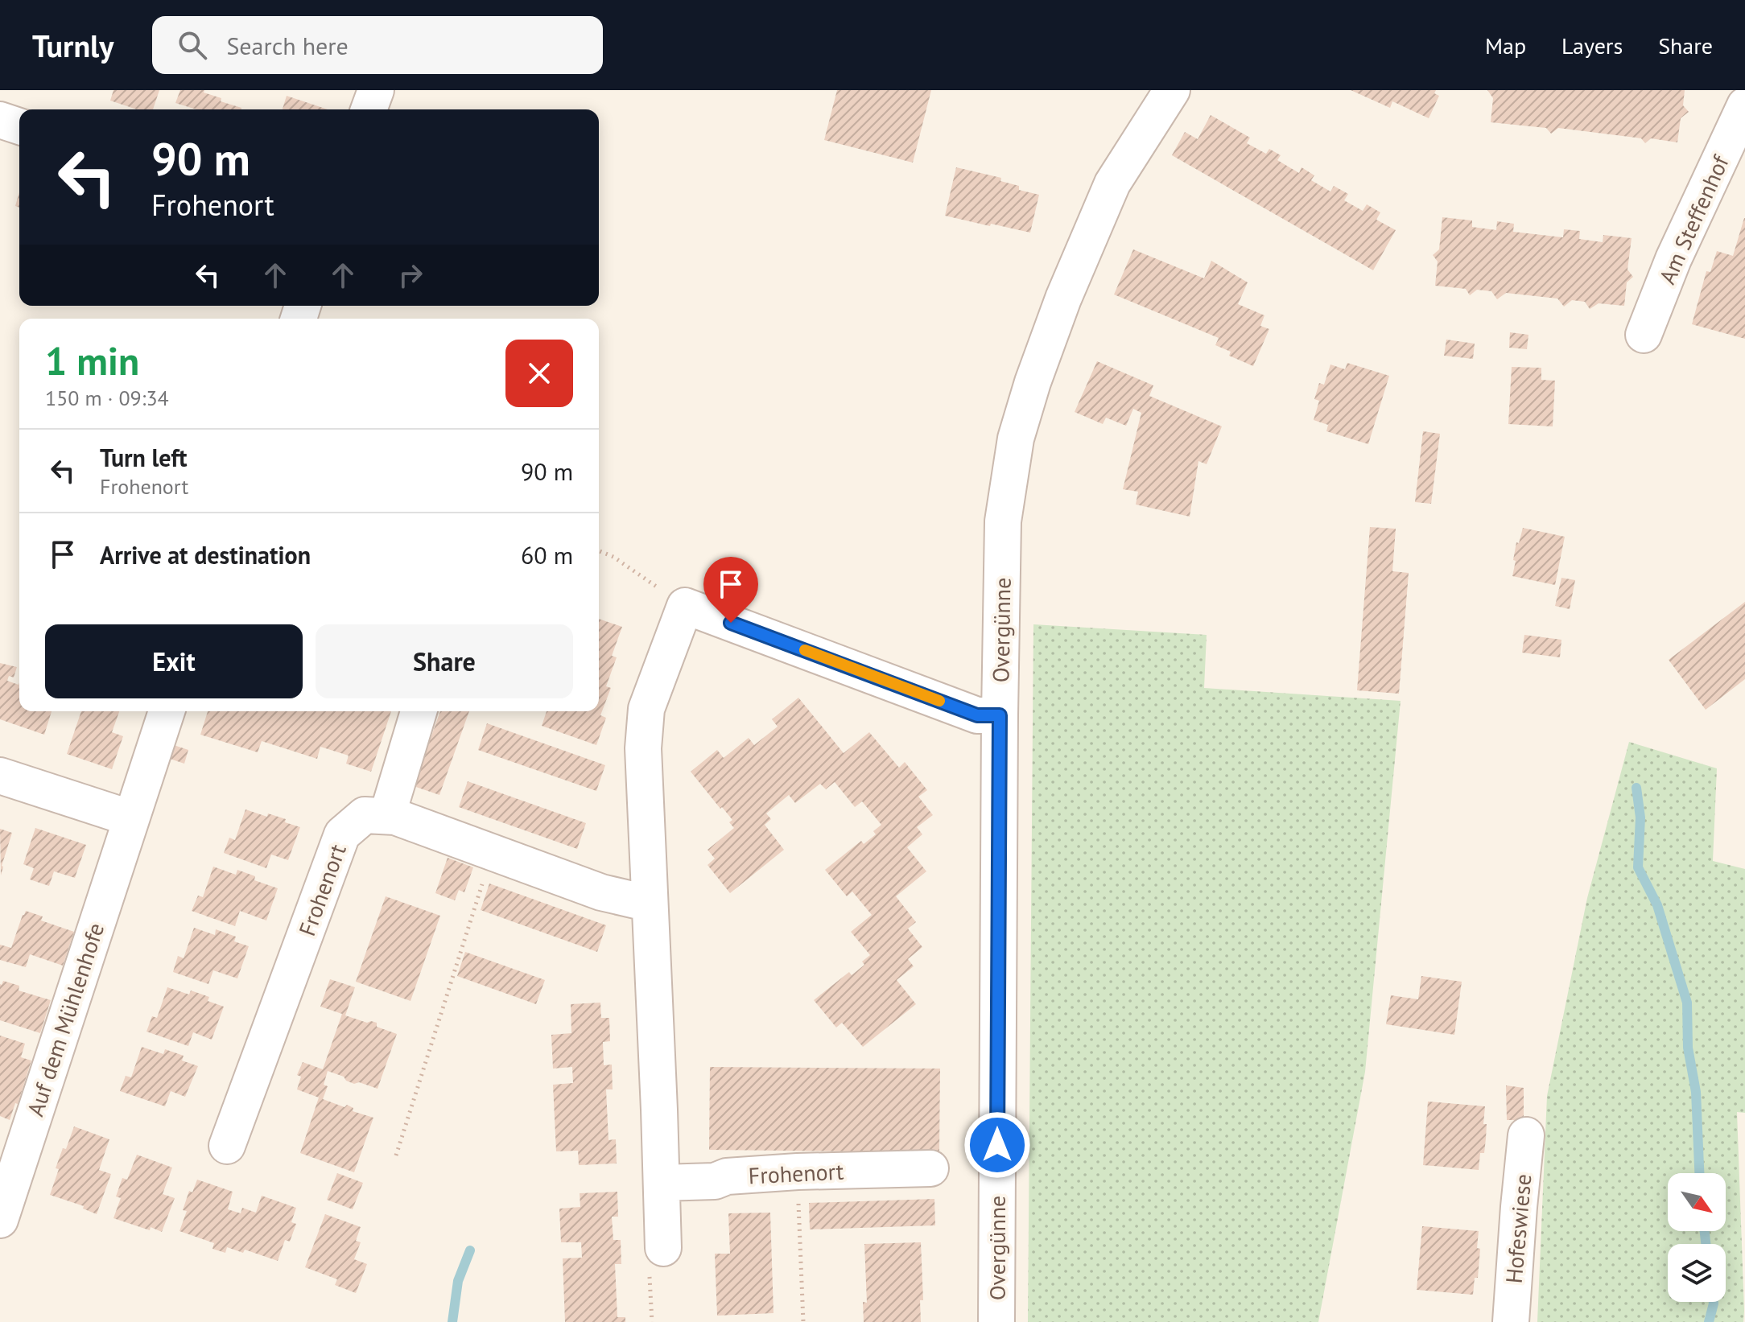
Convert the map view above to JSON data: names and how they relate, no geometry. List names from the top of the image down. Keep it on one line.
{"streets":{"street":["Am Steffenhof","Overgünne","Frohenort","Auf dem Mühlenhofe","Hofeswiese"]},"north":"bottom right","page":{"header":"Turnly","search":"Search here","nav":["Map","Layers","Share"],"turn":["90 m","Frohenort"],"heading":["1 min","150 m · 09:34"],"list":[{"name":"Turn left","note":"Frohenort","value":"90 m"},{"name":"Arrive at destination","value":"60 m"}],"buttons":["Exit","Share"]}}
